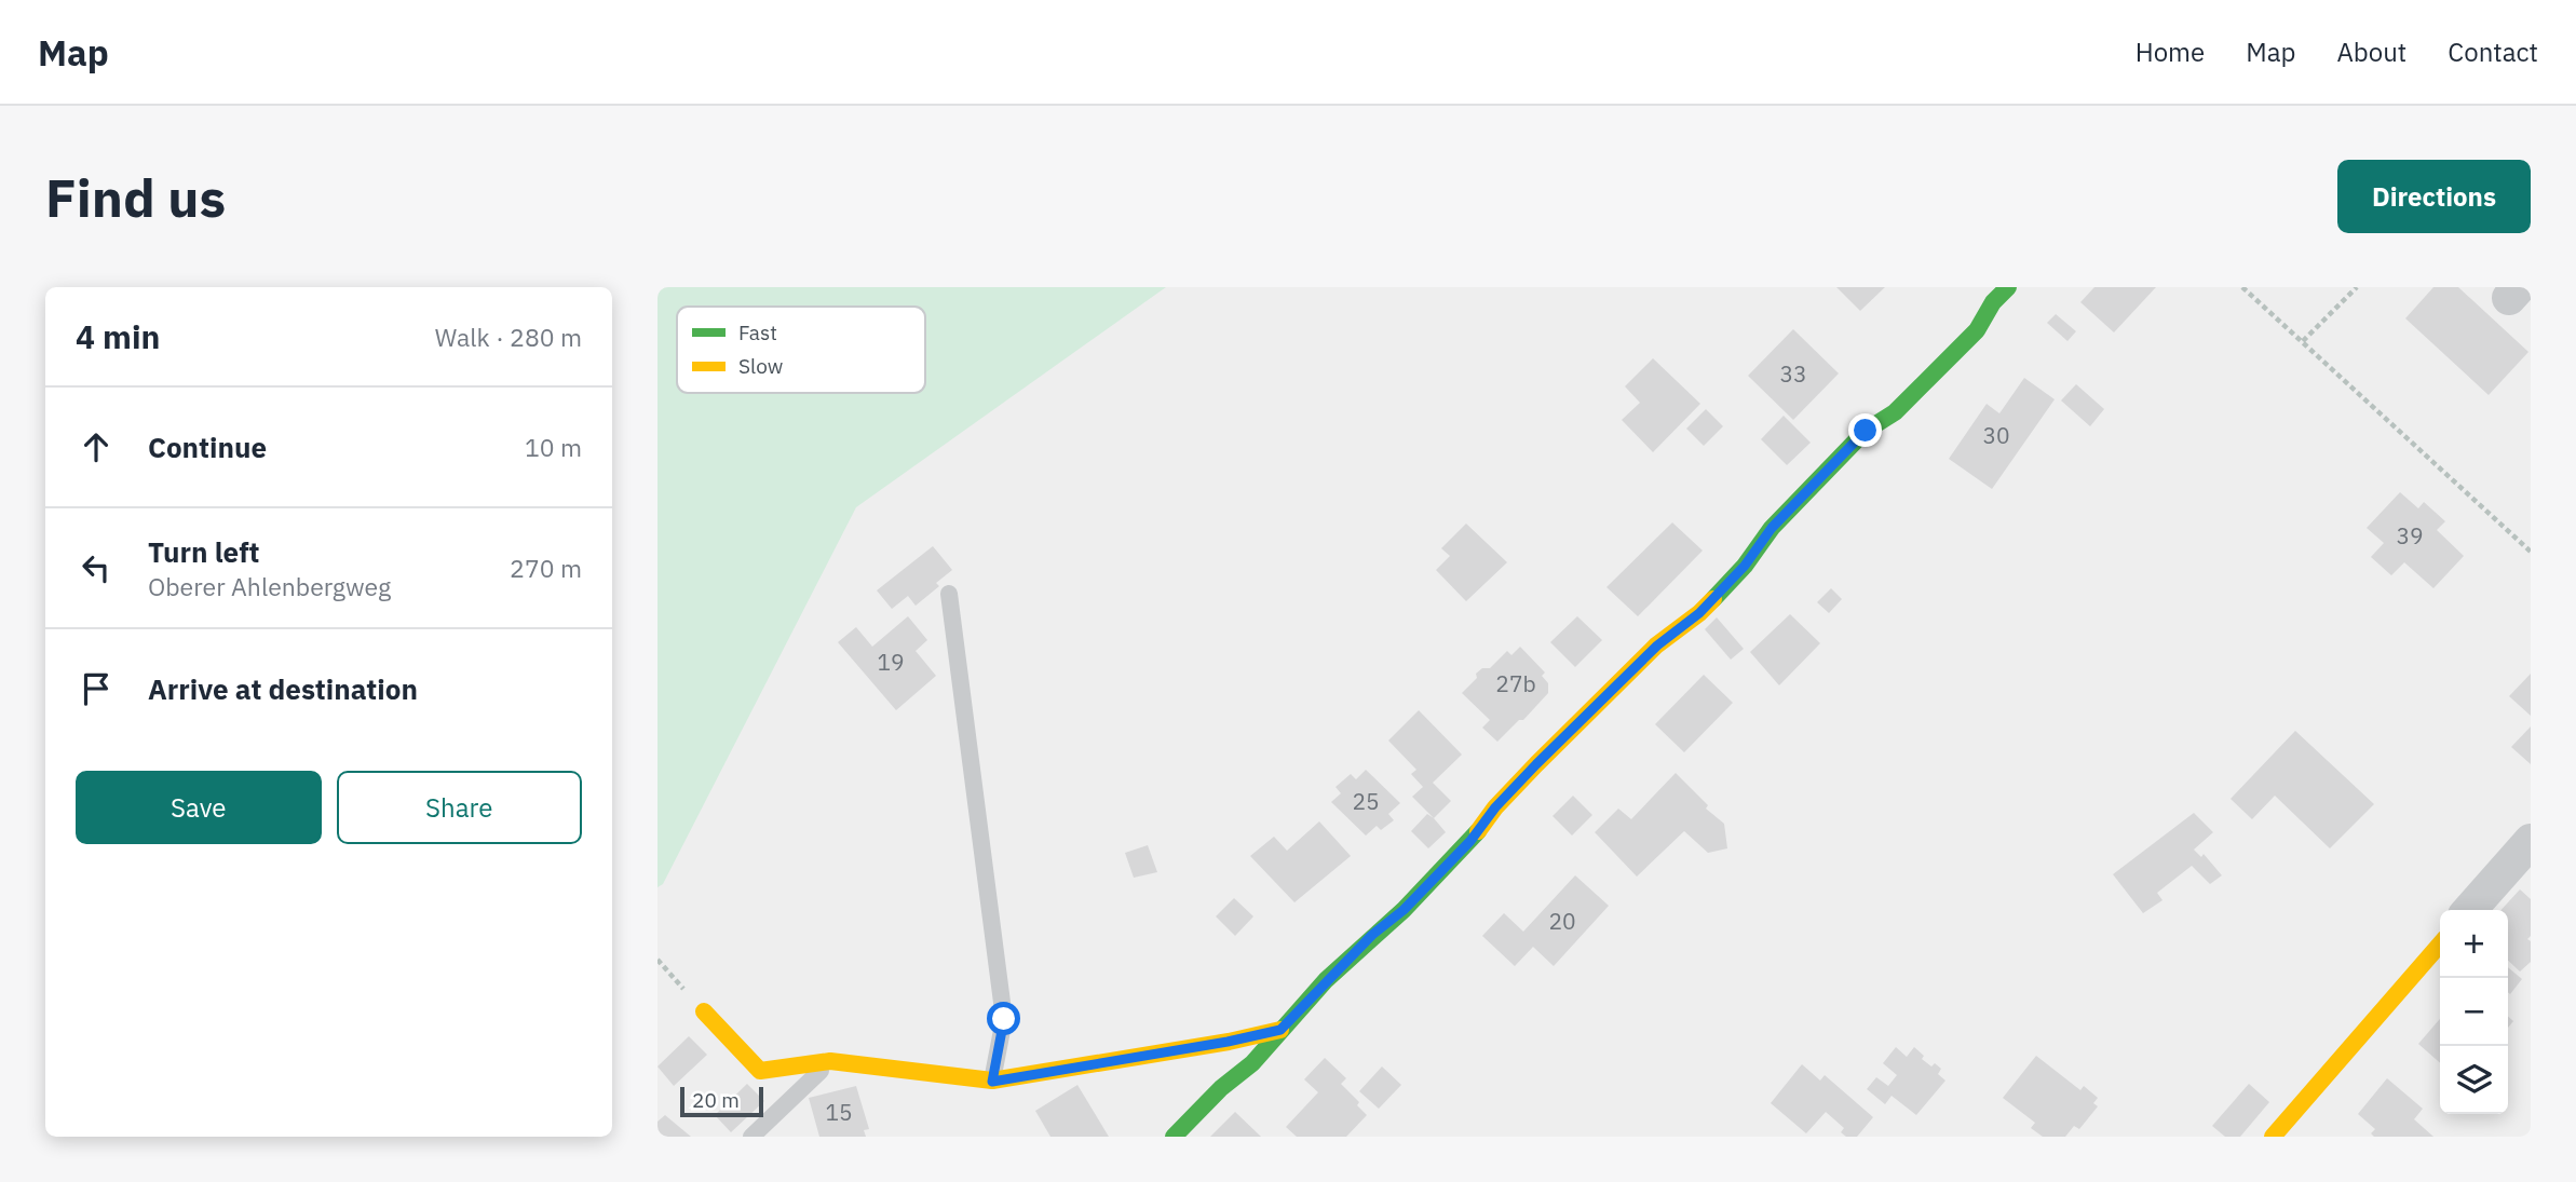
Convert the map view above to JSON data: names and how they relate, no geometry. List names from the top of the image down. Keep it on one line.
{"house_numbers":["33","30","39","19","27b","25","20","15"],"legend":["Fast","Slow"],"scale_bar":"20 m","page":{"header":"Map","nav":["Home","Map","About","Contact"],"buttons":["Directions",["Save","Share"]],"title":"Find us","heading":["4 min","Walk · 280 m"],"list":[["Continue","10 m"],["Turn left","Oberer Ahlenbergweg","270 m"],"Arrive at destination"],"map_buttons":["+","−"],"scale":"20 m"}}
